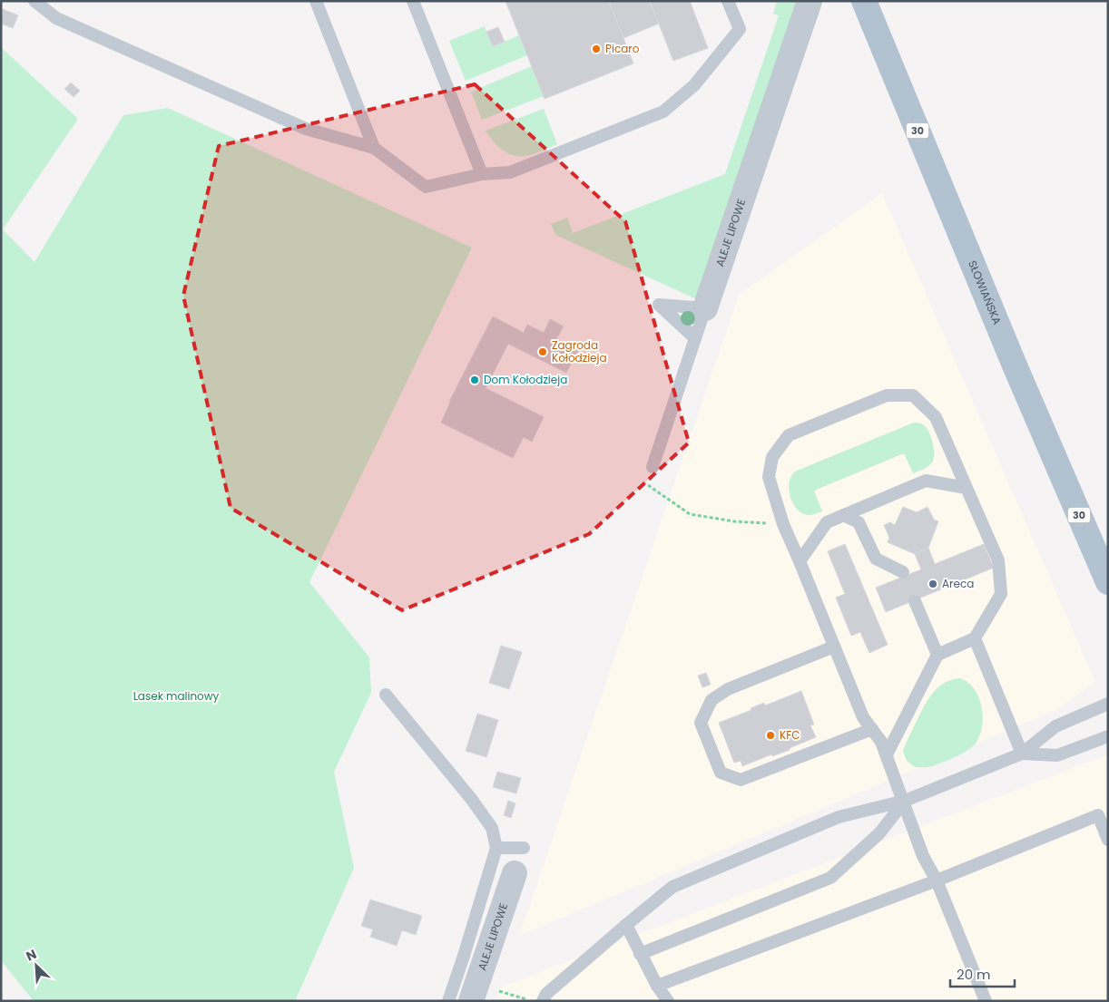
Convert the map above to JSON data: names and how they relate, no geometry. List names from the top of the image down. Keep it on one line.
{"streets":{"main road":["30","SŁOWIAŃSKA"],"street":["ALEJE LIPOWE"]},"parks":["Lasek malinowy"],"places":["Picaro","Zagroda Kołodzieja","Dom Kołodzieja","Areca","KFC"],"scale_bar":"20 m","north":"top left"}
